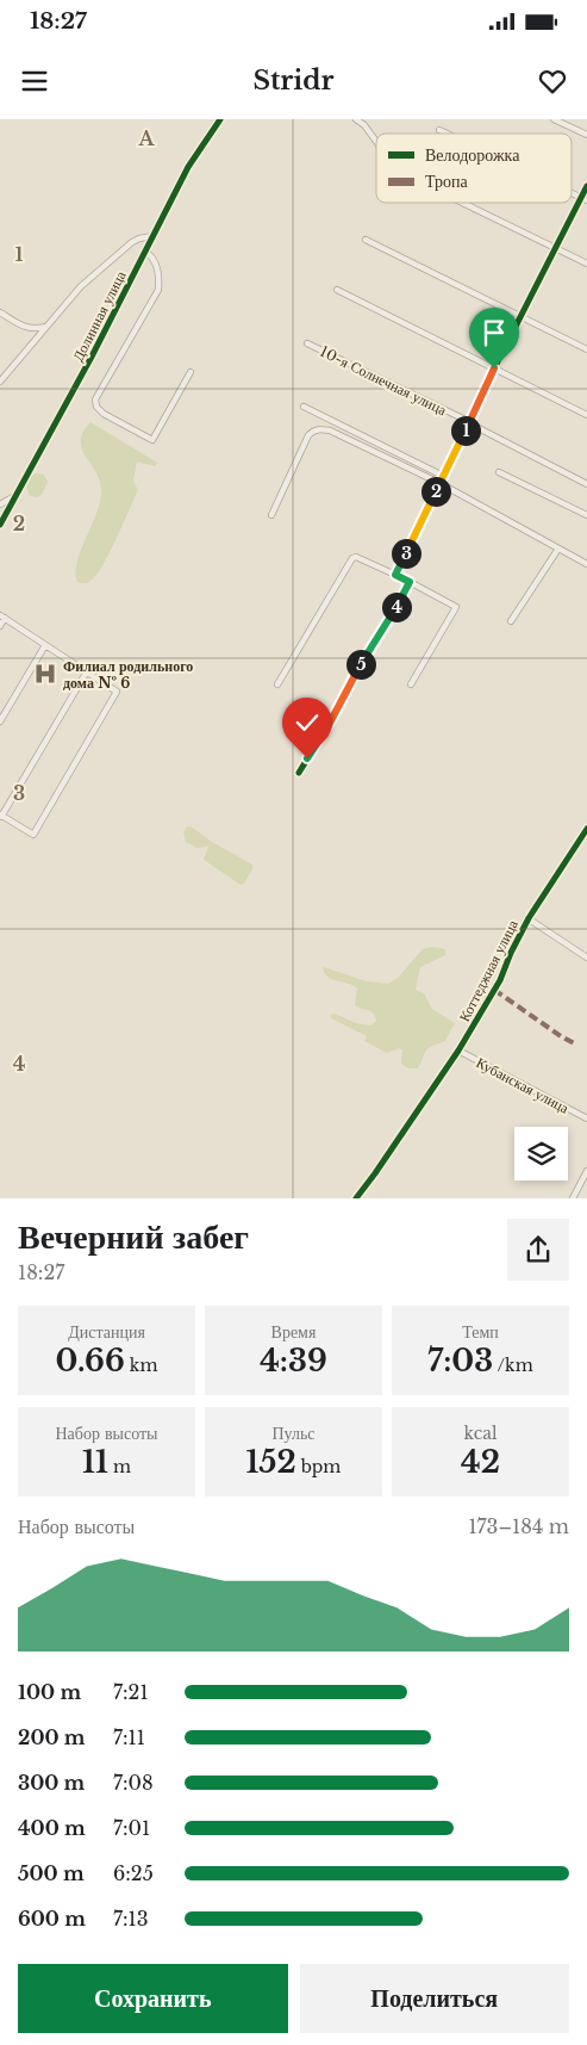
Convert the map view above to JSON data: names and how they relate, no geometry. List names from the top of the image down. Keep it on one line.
{"streets":{"street":["Долинная улица","10-я Солнечная улица","Коттеджная улица","Кубанская улица"]},"crossings":[["Коттеджная улица","Кубанская улица"]],"places":{"hospital":["Филиал родильного дома № 6"]},"legend":["Велодорожка","Тропа"],"page":{"status":"18:27","header":"Stridr","pins":["1","2","3","4","5"],"heading":["Вечерний забег","18:27"],"stats":[["Дистанция","0.66 km"],["Время","4:39"],["Темп","7:03 /km"],["Набор высоты","11 m"],["Пульс","152 bpm"],["kcal","42"]],"chart":["Набор высоты","173–184 m"],"list":[{"name":"100 m","note":"7:21"},{"name":"200 m","note":"7:11"},{"name":"300 m","note":"7:08"},{"name":"400 m","note":"7:01"},{"name":"500 m","note":"6:25"},{"name":"600 m","note":"7:13"}],"buttons":["Сохранить","Поделиться"]},"grid":{"columns":["A"],"rows":["1","2","3","4"]}}
